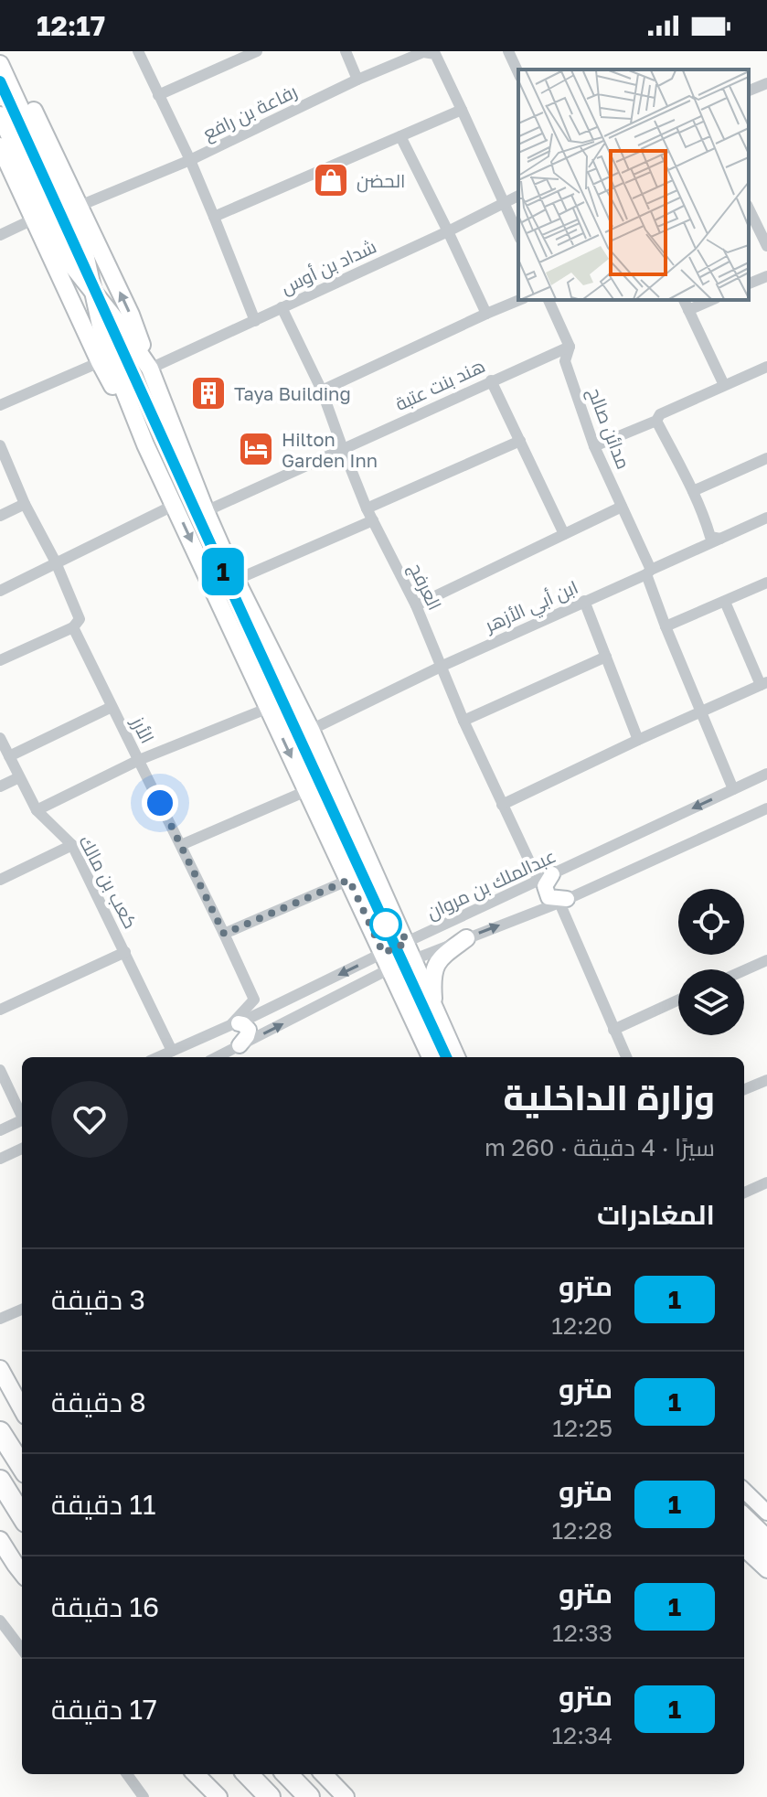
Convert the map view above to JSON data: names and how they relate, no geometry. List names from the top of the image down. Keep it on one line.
{"streets":{"street":["رفاعة بن رافع","شداد بن أوس","هند بنت عتبة","مدائن صالح","العرفج","ابن أبي الأزهر","الأرز","كعب بن مالك","عبدالملك بن مروان"]},"crossings":[["شداد بن أوس","العرفج"],["هند بنت عتبة","مدائن صالح"],["هند بنت عتبة","العرفج"],["مدائن صالح","ابن أبي الأزهر"],["مدائن صالح","عبدالملك بن مروان"],["العرفج","ابن أبي الأزهر"],["العرفج","عبدالملك بن مروان"],["الأرز","عبدالملك بن مروان"],["كعب بن مالك","عبدالملك بن مروان"]],"places":{"shop":["الحضن"],"building":["Taya Building"],"hotel":["Hilton Garden Inn"]},"lines":["metro line 1"],"page":{"status":"12:17","on_map":"1","heading":[["وزارة الداخلية","سيرًا · 4 دقيقة · 260 m"],"المغادرات"],"list":[{"mark":"1","name":"مترو","note":"12:20","value":"3 دقيقة"},{"mark":"1","name":"مترو","note":"12:25","value":"8 دقيقة"},{"mark":"1","name":"مترو","note":"12:28","value":"11 دقيقة"},{"mark":"1","name":"مترو","note":"12:33","value":"16 دقيقة"},{"mark":"1","name":"مترو","note":"12:34","value":"17 دقيقة"}]}}
